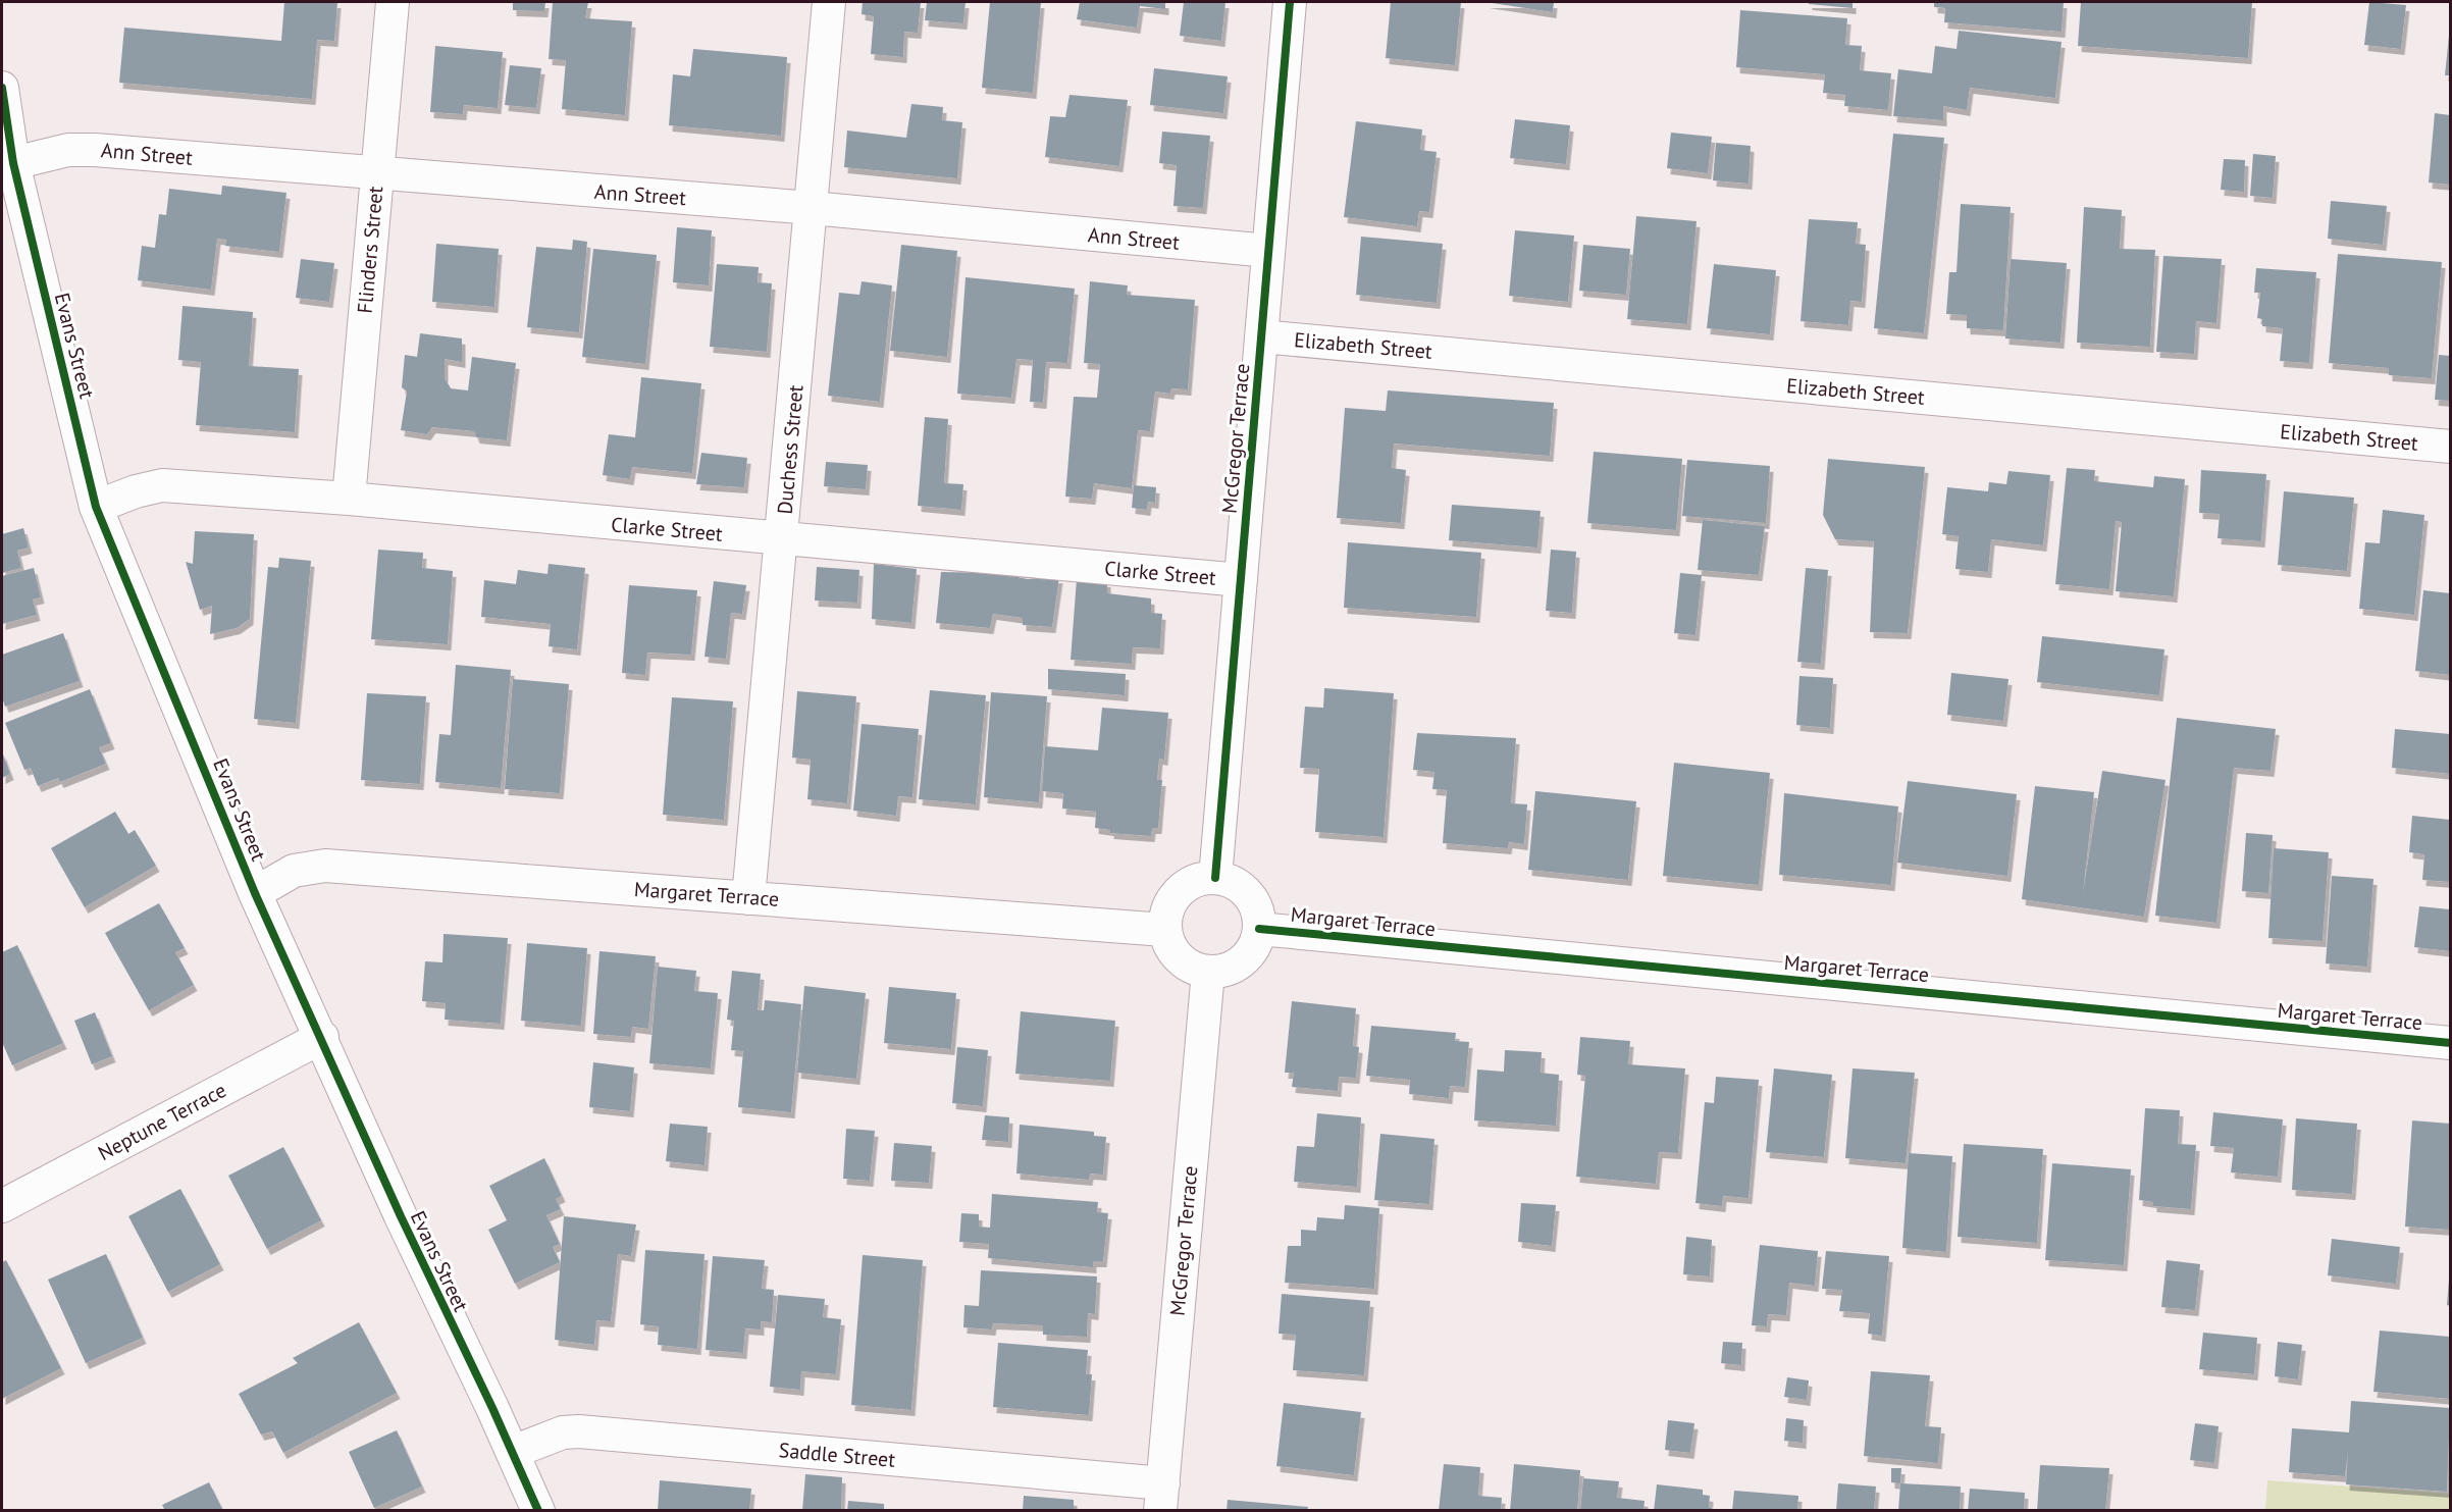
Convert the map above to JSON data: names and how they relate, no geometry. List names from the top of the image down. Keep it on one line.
{"streets":{"street":["Ann Street","Flinders Street","Evans Street","Elizabeth Street","McGregor Terrace","Duchess Street","Clarke Street","Margaret Terrace","Neptune Terrace","Saddle Street"]},"crossings":[["Ann Street","Flinders Street"],["Ann Street","Evans Street"],["Ann Street","McGregor Terrace"],["Ann Street","Duchess Street"],["Flinders Street","Clarke Street"],["Evans Street","Clarke Street"],["Evans Street","Margaret Terrace"],["Evans Street","Neptune Terrace"],["Evans Street","Saddle Street"],["Elizabeth Street","McGregor Terrace"],["McGregor Terrace","Clarke Street"],["McGregor Terrace","Margaret Terrace"],["McGregor Terrace","Saddle Street"],["Duchess Street","Clarke Street"],["Duchess Street","Margaret Terrace"]]}
